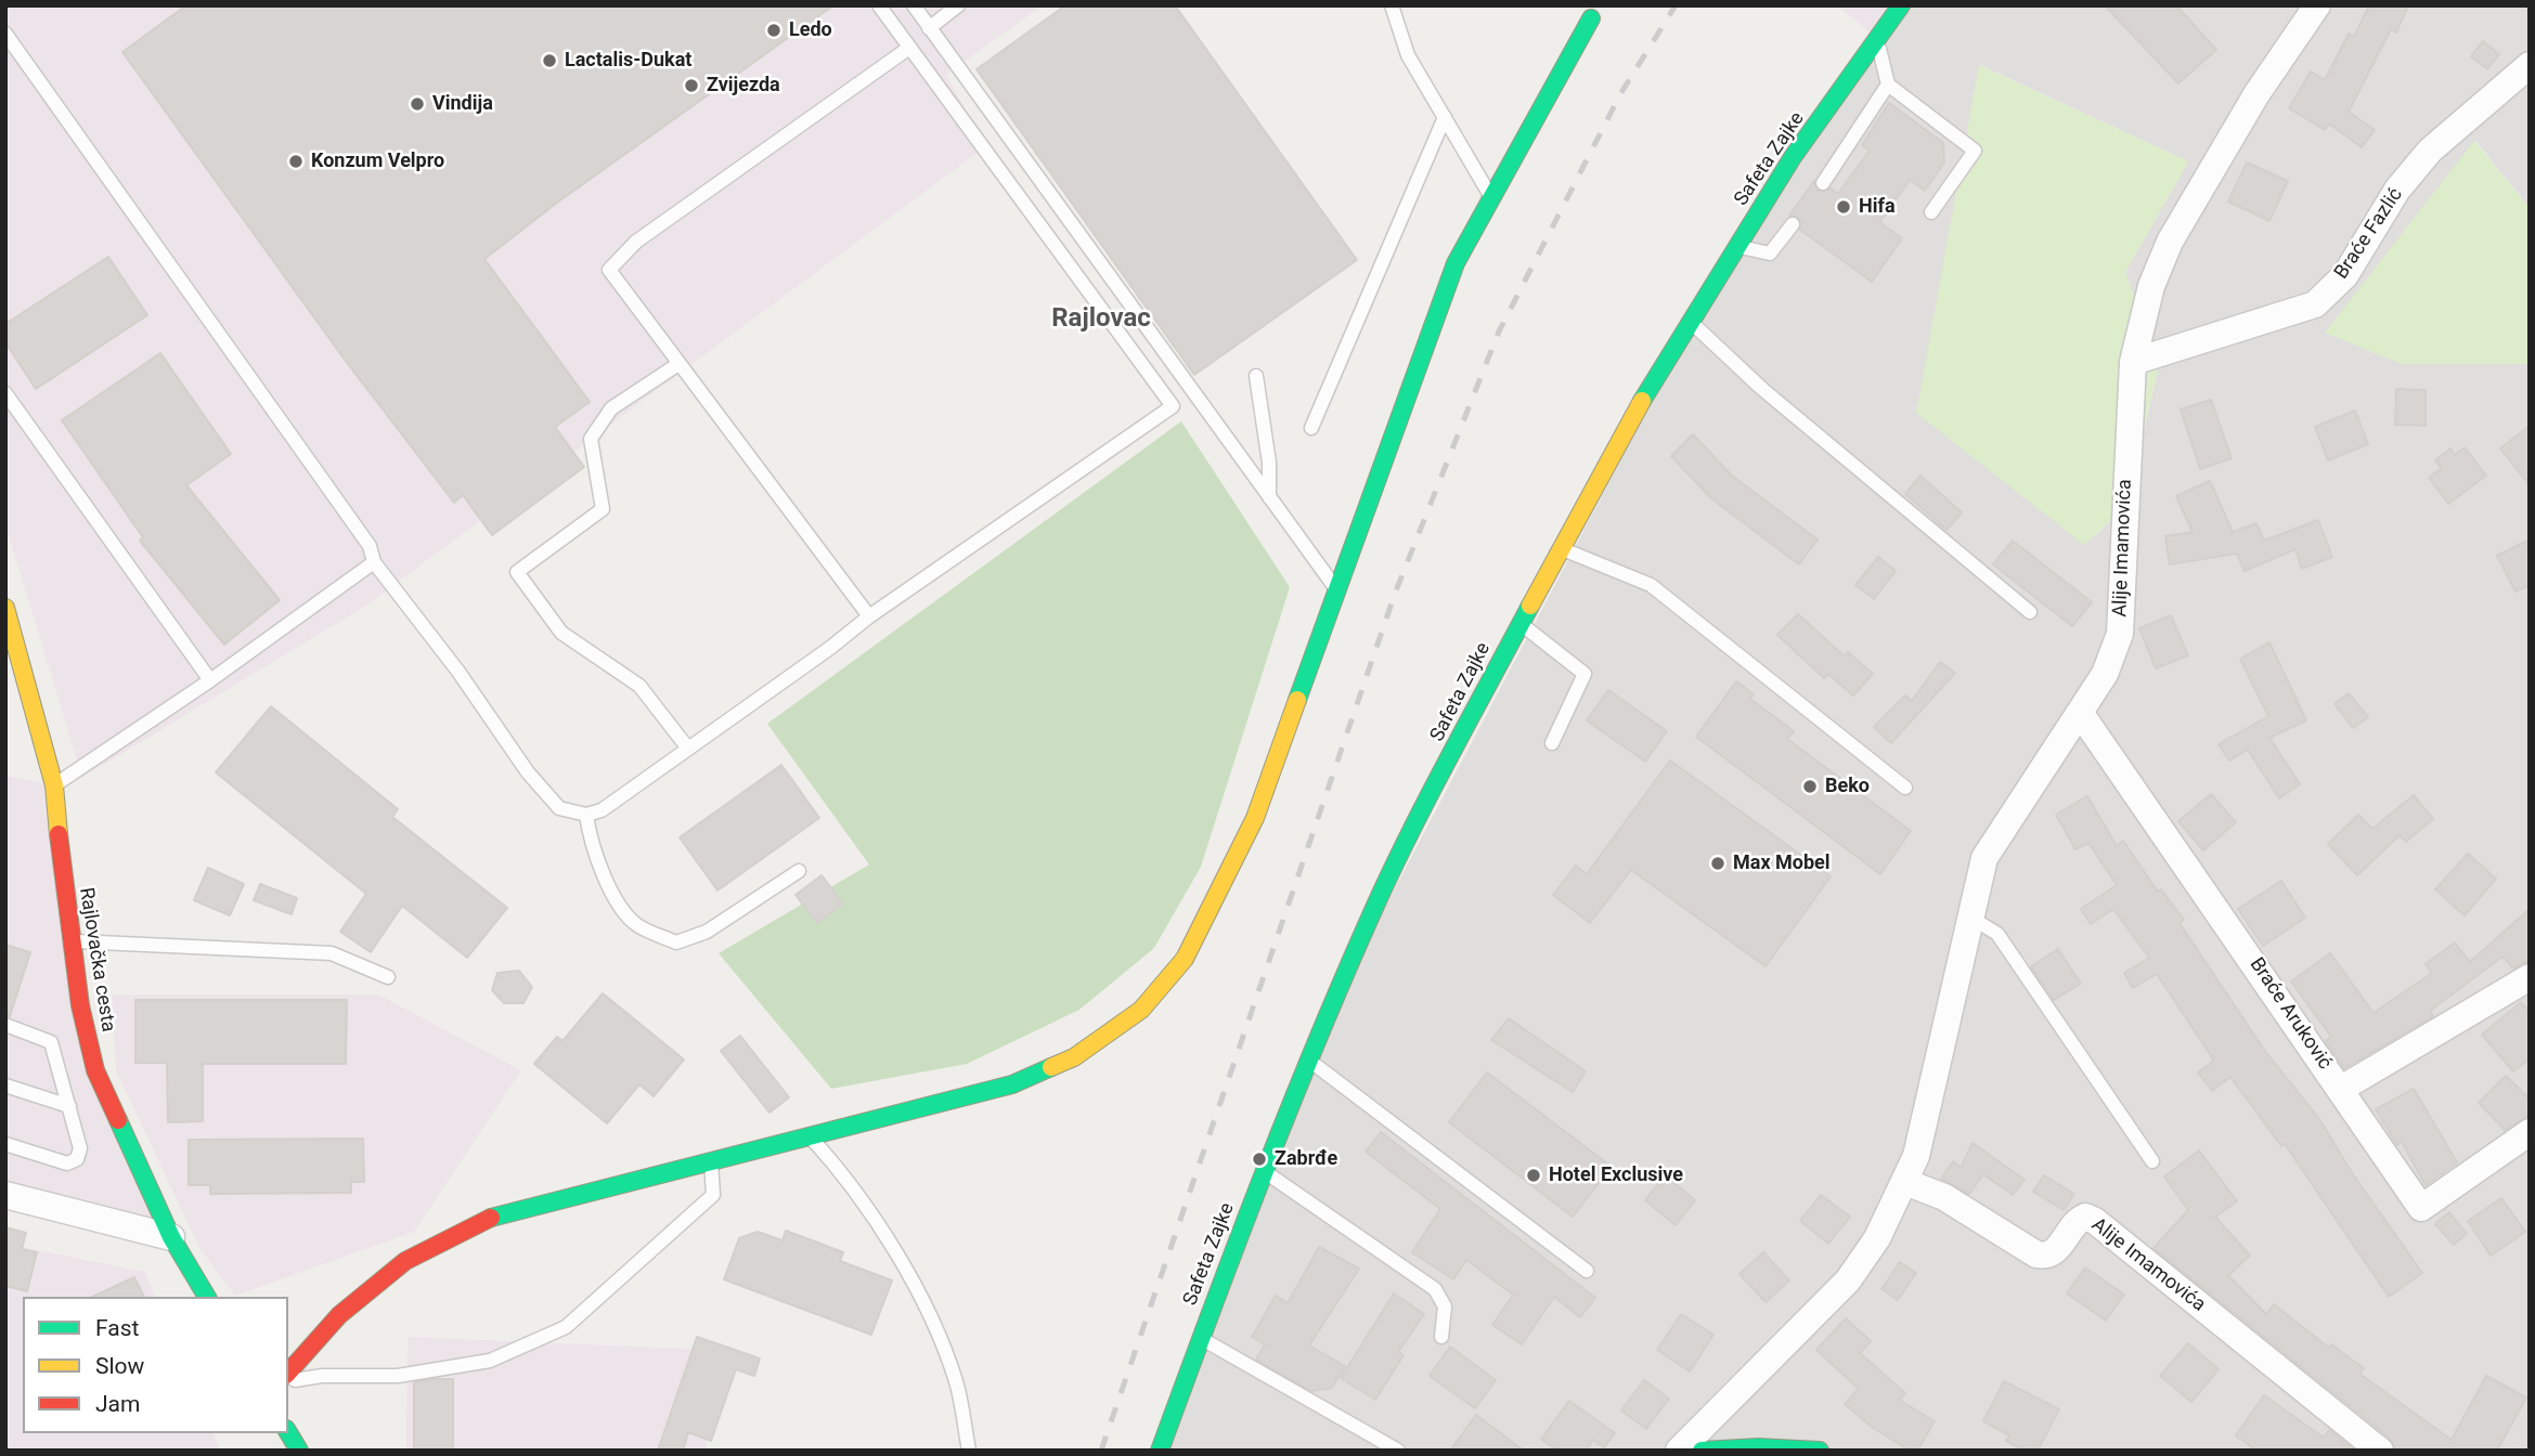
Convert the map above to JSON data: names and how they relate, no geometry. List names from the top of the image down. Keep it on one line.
{"streets":{"street":["Safeta Zajke","Braće Fazlić","Alije Imamovića","Rajlovačka cesta","Braće Aruković"]},"crossings":[["Braće Fazlić","Alije Imamovića"],["Alije Imamovića","Braće Aruković"]],"districts":["Rajlovac"],"places":["Ledo","Lactalis-Dukat","Zvijezda","Vindija","Konzum Velpro","Hifa","Beko","Max Mobel","Zabrđe","Hotel Exclusive"],"legend":["Fast","Slow","Jam"]}
